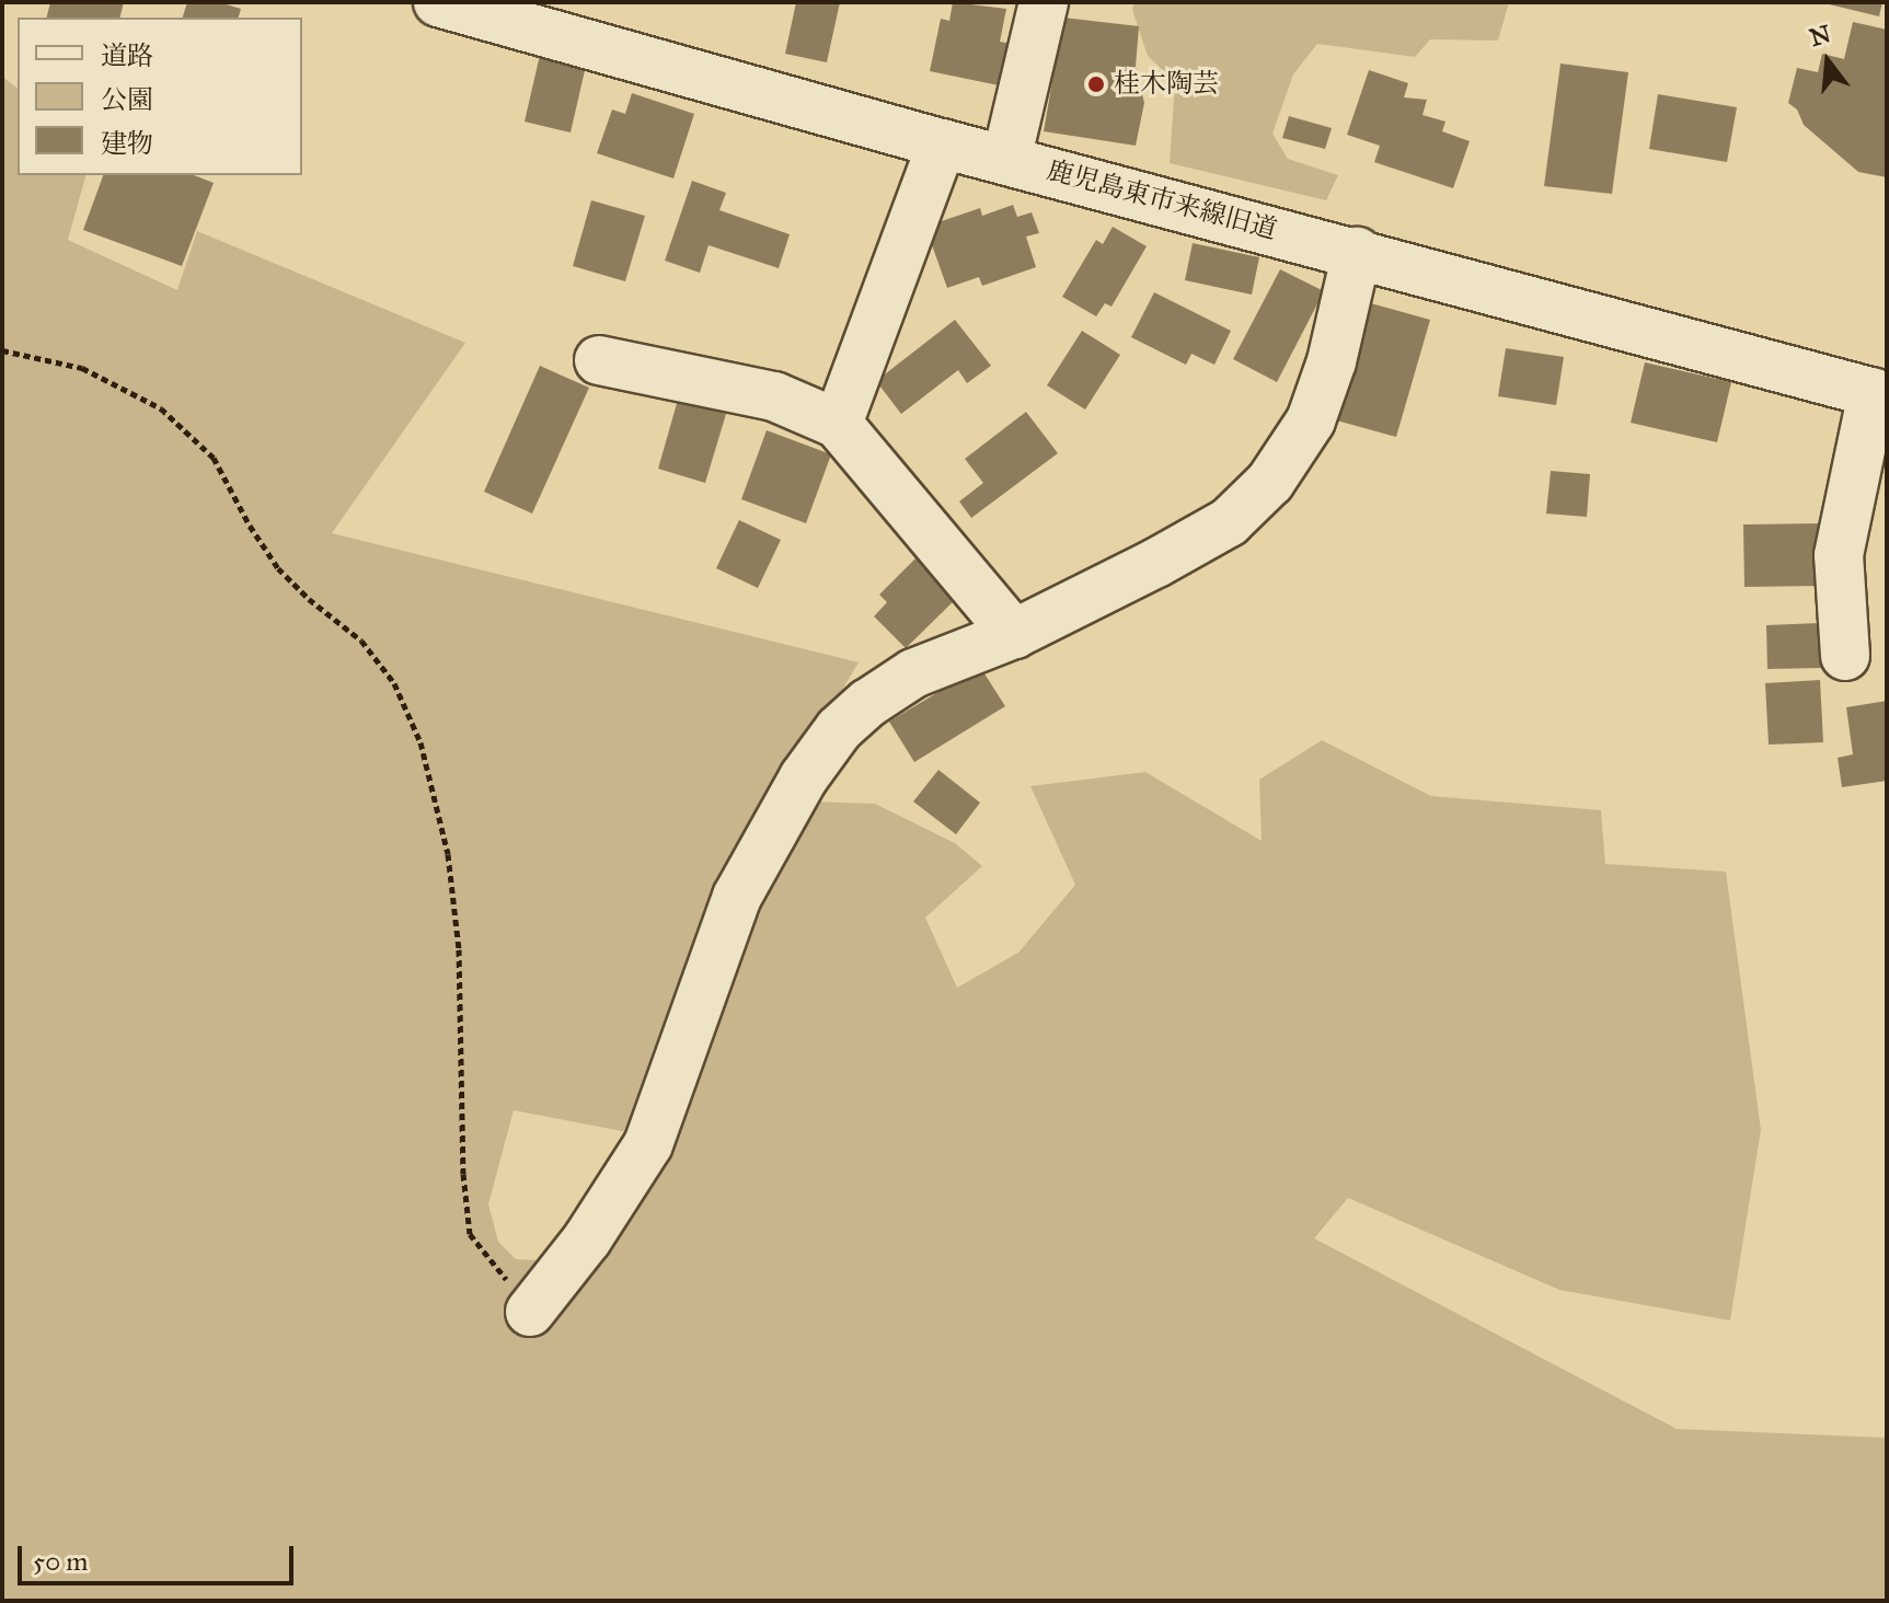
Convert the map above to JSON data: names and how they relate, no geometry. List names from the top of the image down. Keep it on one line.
{"streets":{"street":["鹿児島東市来線旧道"]},"places":["桂木陶芸"],"legend":["道路","公園","建物"],"scale_bar":"50 m","north":"top"}
